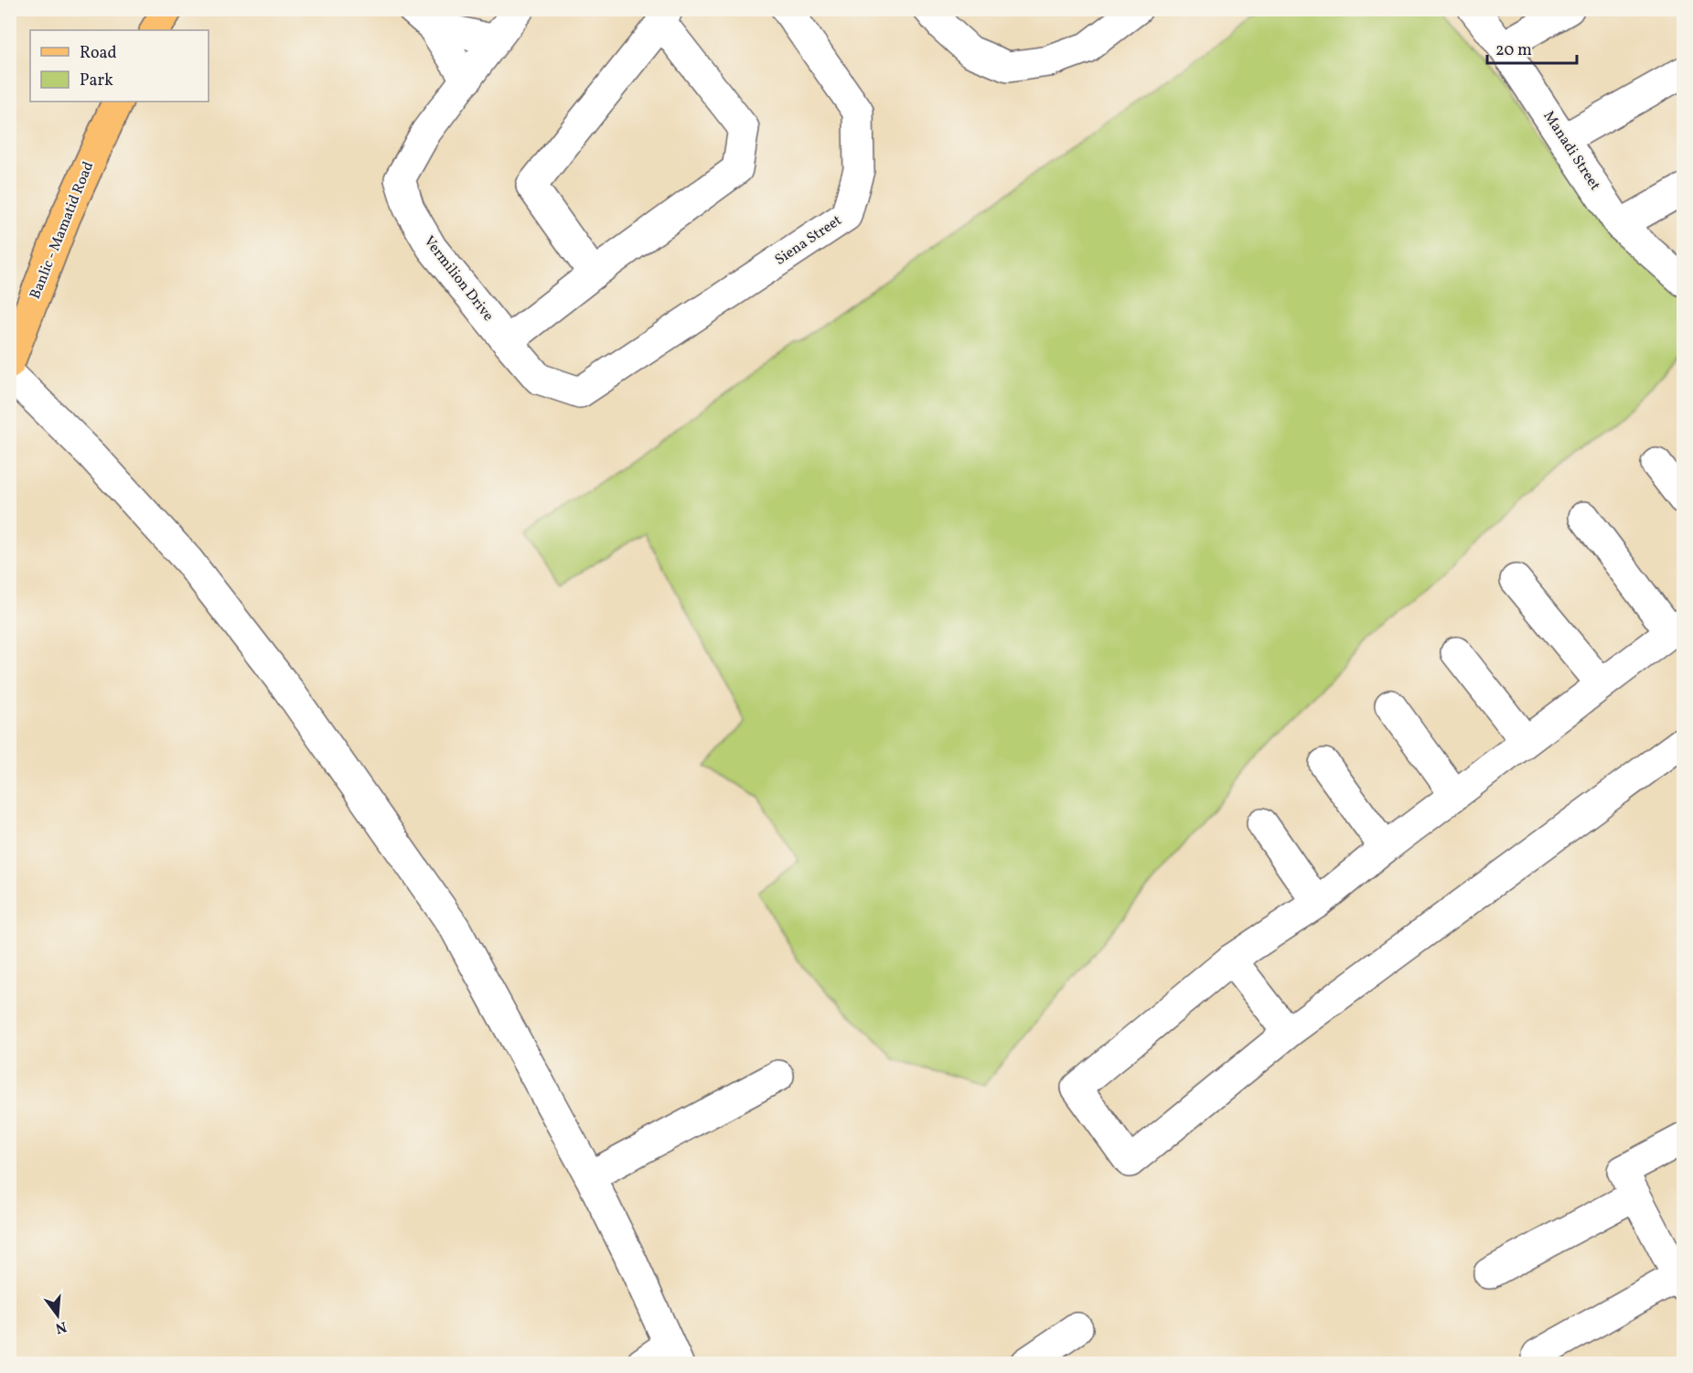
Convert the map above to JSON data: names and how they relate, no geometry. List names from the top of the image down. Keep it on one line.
{"streets":{"main road":["Banlic - Mamatid Road"],"street":["Manadi Street","Siena Street","Vermilion Drive"]},"crossings":[["Siena Street","Vermilion Drive"]],"legend":["Road","Park"],"scale_bar":"20 m","north":"bottom"}
